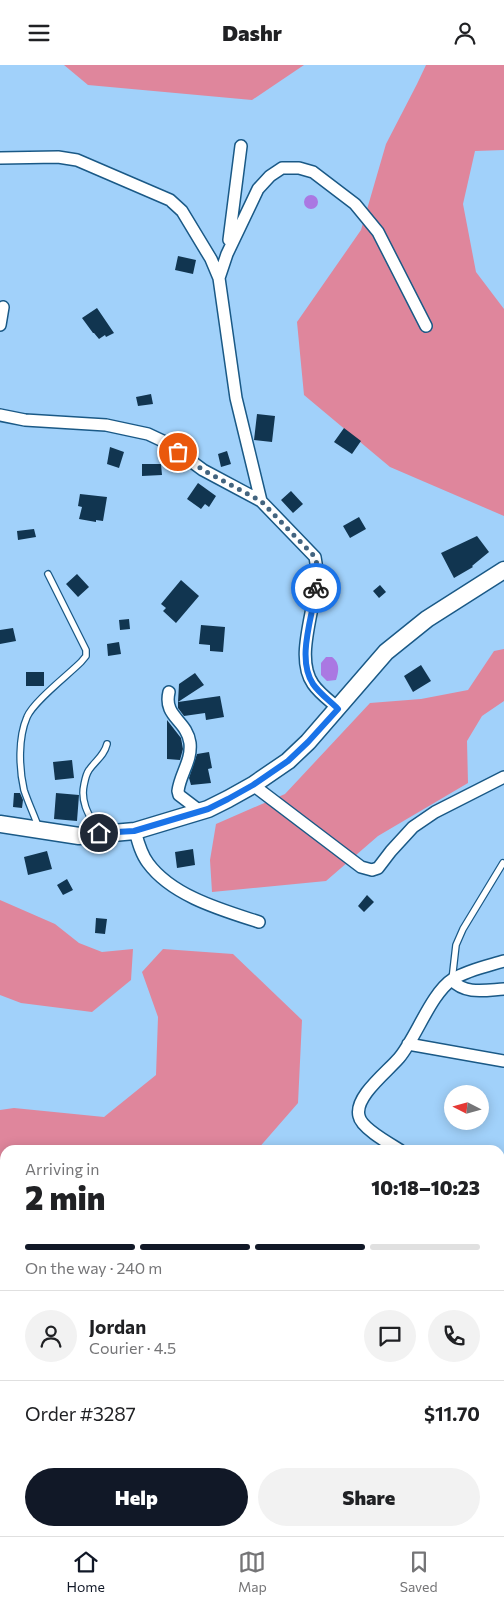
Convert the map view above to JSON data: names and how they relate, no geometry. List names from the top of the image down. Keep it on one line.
{"north":"left","page":{"header":"Dashr","heading":["2 min","Arriving in","10:18–10:23"],"panel":["Jordan","Courier · 4.5","Order #3287","$11.70"],"bar":"On the way · 240 m","buttons":["Help","Share"],"tabs":["Home","Map","Saved"]}}
